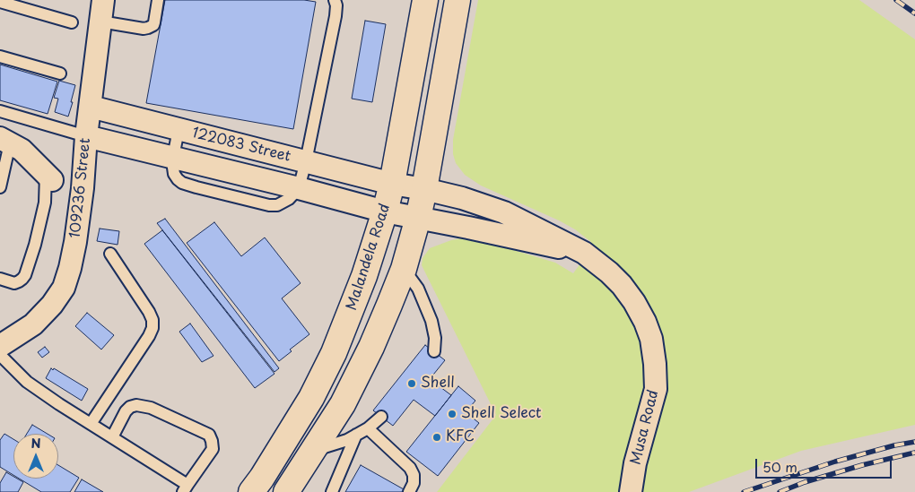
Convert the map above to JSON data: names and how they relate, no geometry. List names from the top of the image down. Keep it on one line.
{"streets":{"main road":["Malandela Road"],"street":["122083 Street","109236 Street","Musa Road"]},"crossings":[["122083 Street","109236 Street"],["122083 Street","Malandela Road"],["122083 Street","Musa Road"],["Malandela Road","Musa Road"]],"places":["Shell","Shell Select","KFC"],"scale_bar":"50 m","north":"top"}
